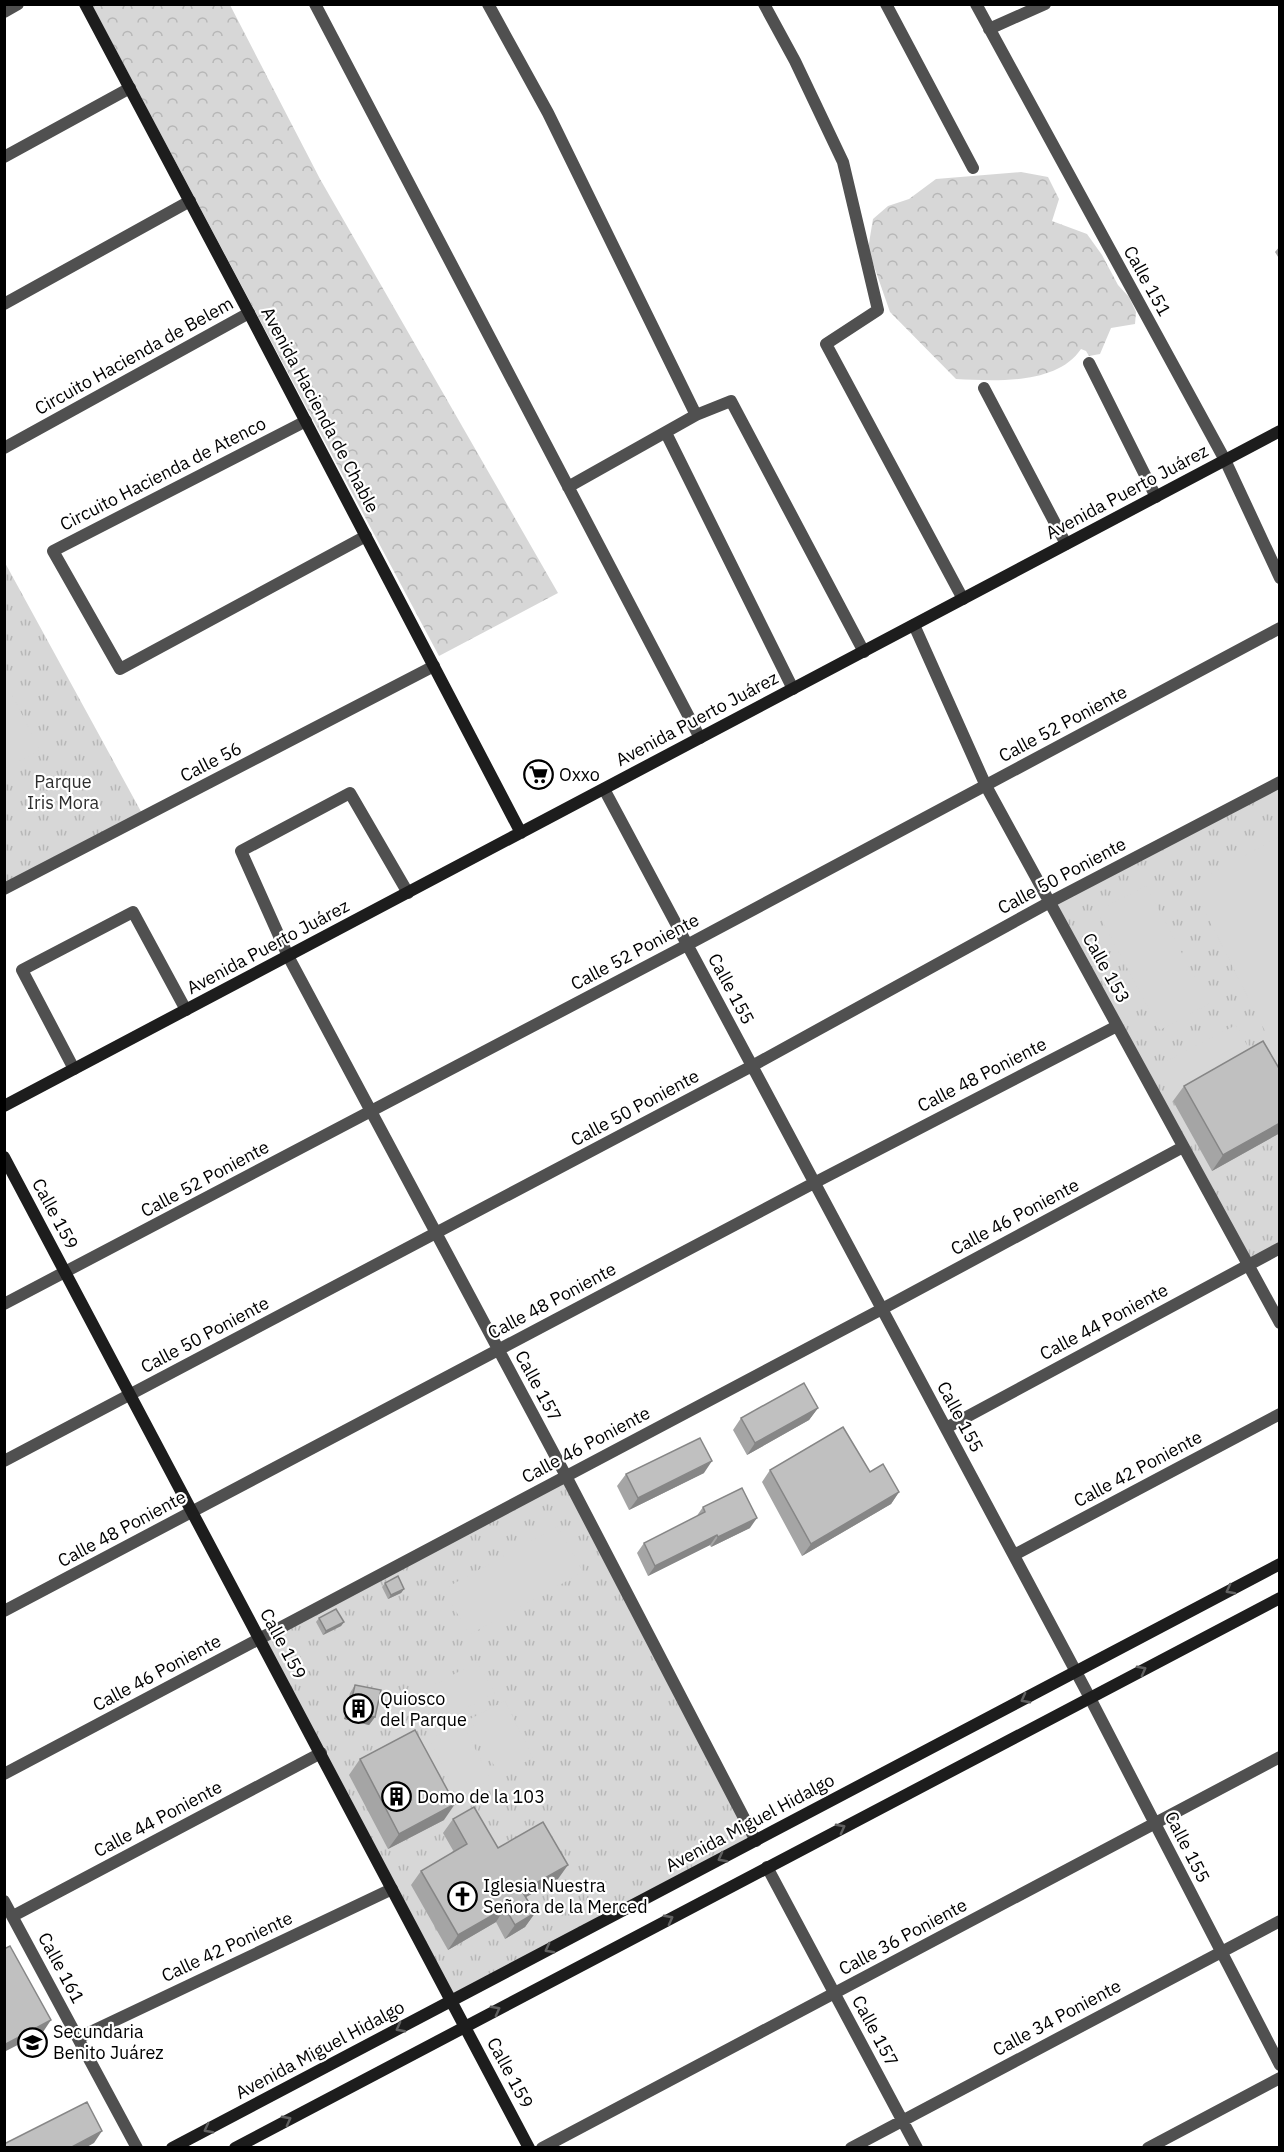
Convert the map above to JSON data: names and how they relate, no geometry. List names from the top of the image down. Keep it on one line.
{"streets":{"street":["Calle 151","Circuito Hacienda de Belem","Avenida Hacienda de Chable","Circuito Hacienda de Atenco","Avenida Puerto Juárez","Calle 52 Poniente","Calle 56","Calle 50 Poniente","Calle 153","Calle 155","Calle 48 Poniente","Calle 159","Calle 46 Poniente","Calle 44 Poniente","Calle 157","Calle 42 Poniente","Avenida Miguel Hidalgo","Calle 36 Poniente","Calle 161","Calle 34 Poniente"]},"crossings":[["Calle 151","Avenida Puerto Juárez"],["Circuito Hacienda de Belem","Avenida Hacienda de Chable"],["Avenida Hacienda de Chable","Circuito Hacienda de Atenco"],["Avenida Hacienda de Chable","Avenida Puerto Juárez"],["Avenida Hacienda de Chable","Calle 56"],["Avenida Puerto Juárez","Calle 153"],["Avenida Puerto Juárez","Calle 155"],["Avenida Puerto Juárez","Calle 157"],["Calle 52 Poniente","Calle 153"],["Calle 52 Poniente","Calle 155"],["Calle 52 Poniente","Calle 159"],["Calle 52 Poniente","Calle 157"],["Calle 50 Poniente","Calle 153"],["Calle 50 Poniente","Calle 155"],["Calle 50 Poniente","Calle 159"],["Calle 50 Poniente","Calle 157"],["Calle 153","Calle 48 Poniente"],["Calle 153","Calle 46 Poniente"],["Calle 153","Calle 44 Poniente"],["Calle 155","Calle 48 Poniente"],["Calle 155","Calle 46 Poniente"],["Calle 155","Calle 44 Poniente"],["Calle 155","Calle 42 Poniente"],["Calle 155","Avenida Miguel Hidalgo"],["Calle 155","Calle 36 Poniente"],["Calle 155","Calle 34 Poniente"],["Calle 48 Poniente","Calle 159"],["Calle 48 Poniente","Calle 157"],["Calle 159","Calle 46 Poniente"],["Calle 159","Calle 44 Poniente"],["Calle 159","Calle 42 Poniente"],["Calle 159","Avenida Miguel Hidalgo"],["Calle 46 Poniente","Calle 157"],["Calle 44 Poniente","Calle 161"],["Calle 157","Avenida Miguel Hidalgo"],["Calle 157","Calle 36 Poniente"],["Calle 157","Calle 34 Poniente"],["Calle 42 Poniente","Calle 161"]],"parks":["Parque Iris Mora"],"places":{"supermarket":["Oxxo"],"building":["Quiosco del Parque","Domo de la 103"],"church":["Iglesia Nuestra Señora de la Merced"],"school or university":["Secundaria Benito Juárez"]}}
